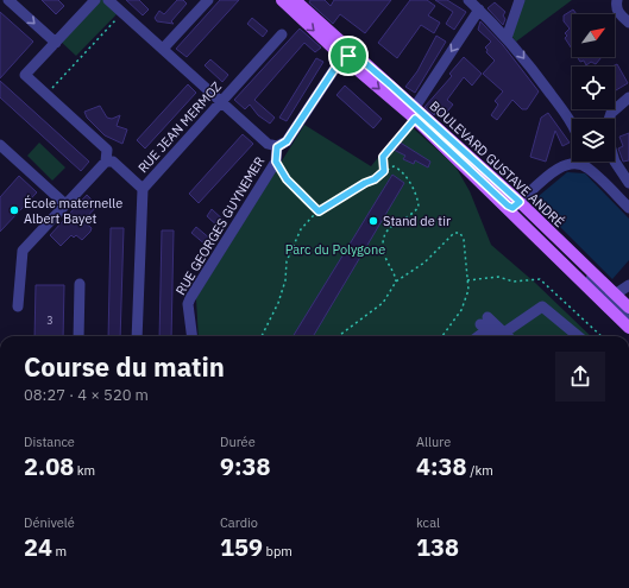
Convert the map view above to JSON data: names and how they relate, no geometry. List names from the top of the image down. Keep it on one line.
{"streets":{"main road":["BOULEVARD GUSTAVE ANDRÉ"],"street":["RUE JEAN MERMOZ","RUE GEORGES GUYNEMER"]},"crossings":[["BOULEVARD GUSTAVE ANDRÉ","RUE GEORGES GUYNEMER"]],"parks":["Parc du Polygone"],"places":["École maternelle Albert Bayet","Stand de tir"],"house_numbers":["3"],"north":"top right","page":{"heading":["Course du matin","08:27 · 4 × 520 m"],"stats":[["Distance","2.08 km"],["Durée","9:38"],["Allure","4:38 /km"],["Dénivelé","24 m"],["Cardio","159 bpm"],["kcal","138"]]}}
